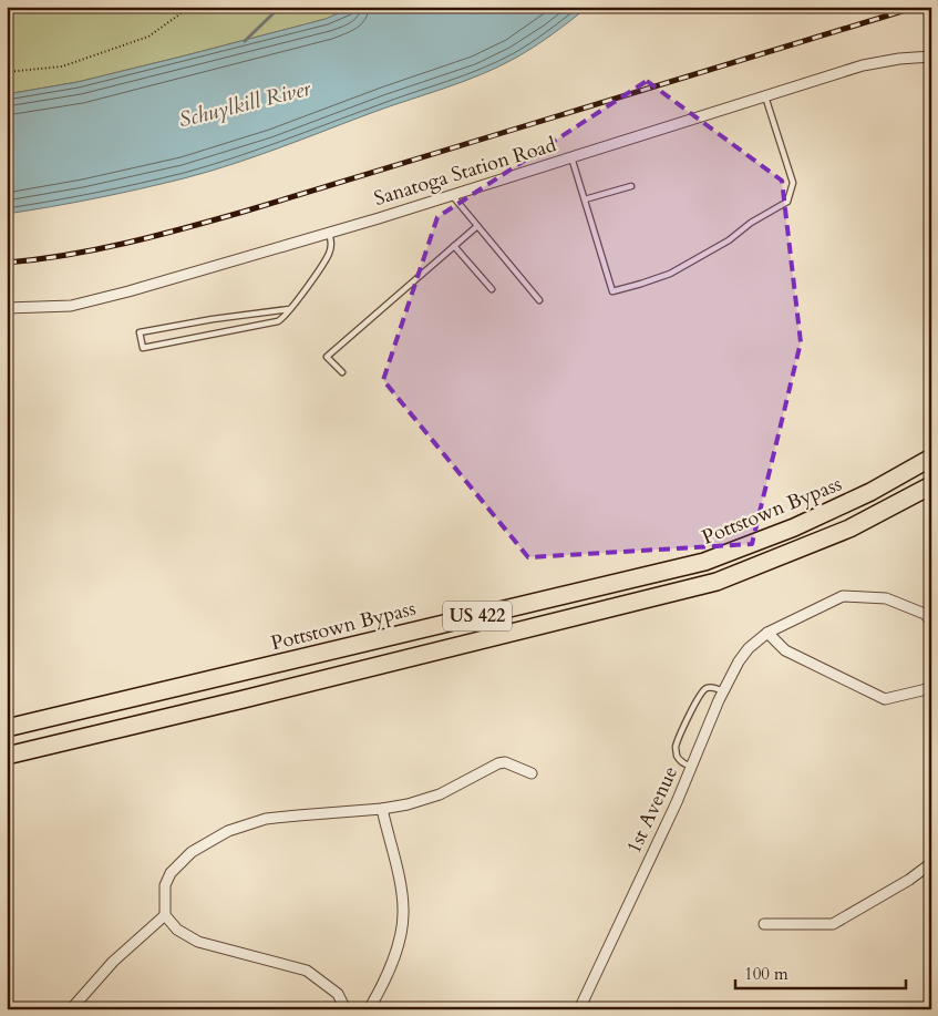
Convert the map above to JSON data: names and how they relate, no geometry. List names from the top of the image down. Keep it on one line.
{"streets":{"highway":["Pottstown Bypass","US 422"],"street":["Sanatoga Station Road","1st Avenue"]},"water":["Schuylkill River"],"scale_bar":"100 m"}
